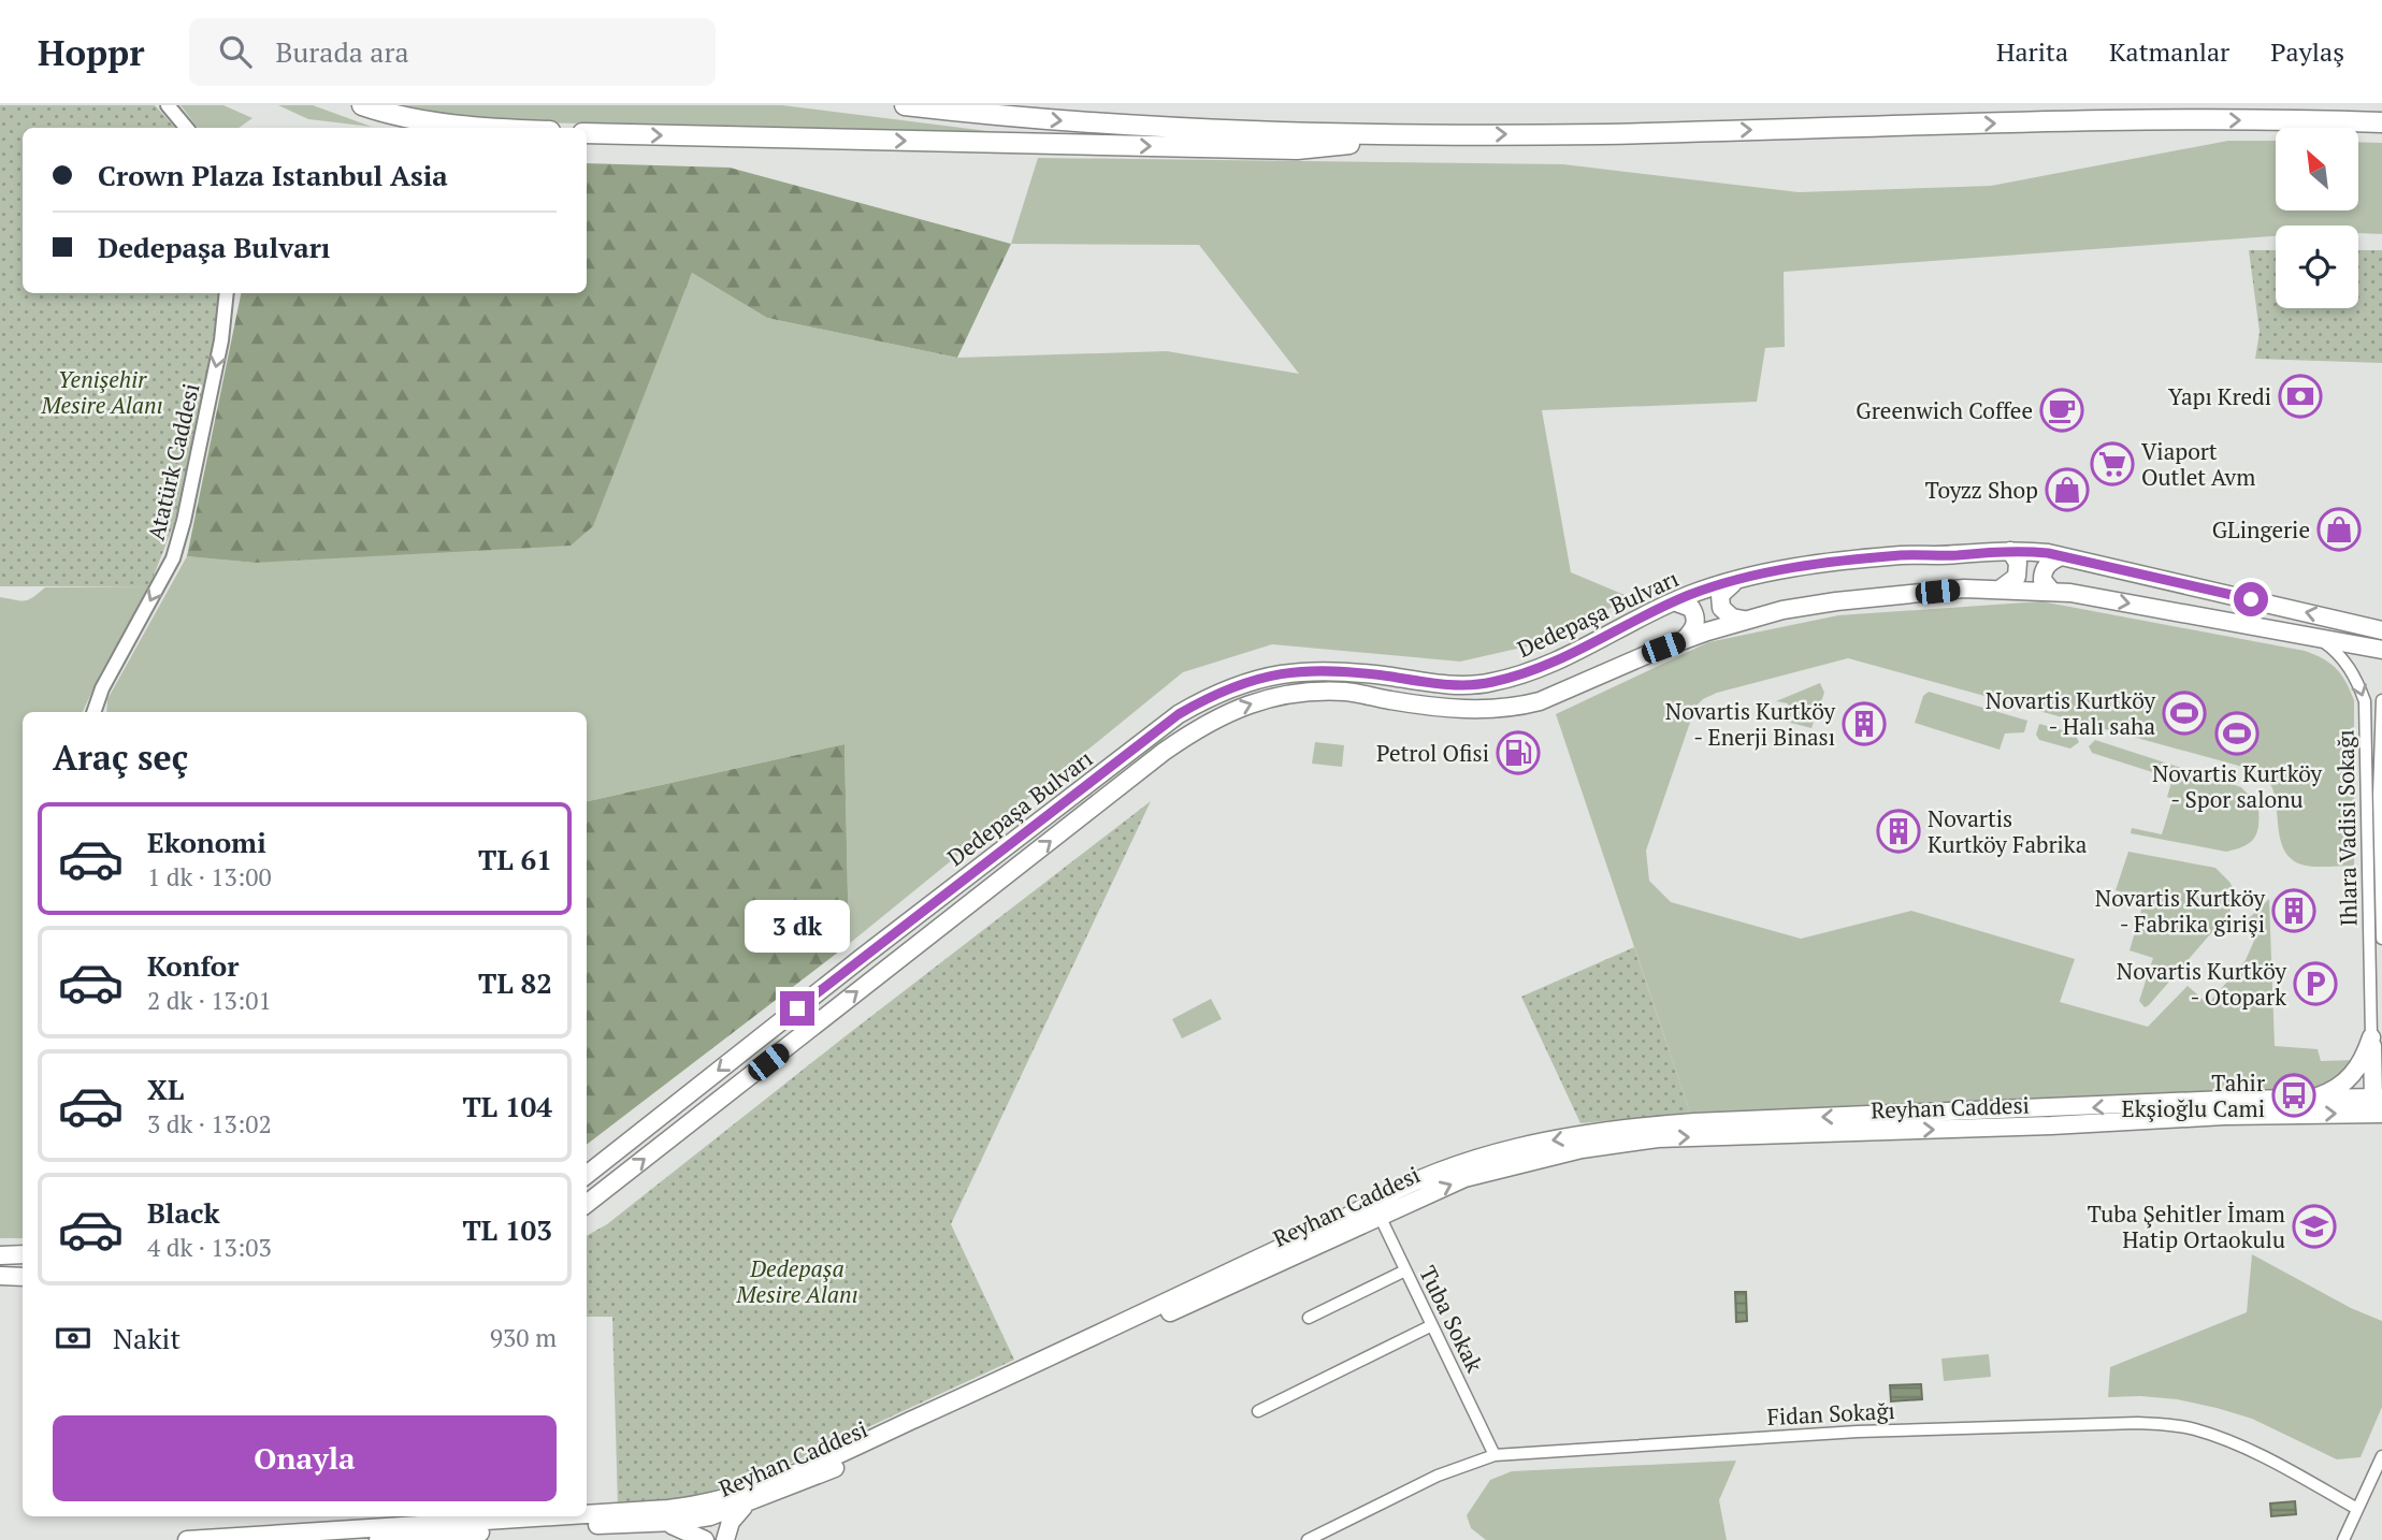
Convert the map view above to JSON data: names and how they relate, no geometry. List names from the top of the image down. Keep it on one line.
{"streets":{"main road":["Dedepaşa Bulvarı","Reyhan Caddesi"],"street":["Atatürk Caddesi","Ihlara Vadisi Sokağı","Tuba Sokak","Fidan Sokağı"]},"crossings":[["Dedepaşa Bulvarı","Ihlara Vadisi Sokağı"],["Reyhan Caddesi","Tuba Sokak"],["Tuba Sokak","Fidan Sokağı"]],"one_way":["Atatürk Caddesi"],"parks":["Yenişehir Mesire Alanı","Dedepaşa Mesire Alanı"],"places":{"bank":["Yapı Kredi"],"cafe":["Greenwich Coffee"],"supermarket":["Viaport Outlet Avm"],"shop":["Toyzz Shop","GLingerie"],"sports":["Novartis Kurtköy - Halı saha","Novartis Kurtköy - Spor salonu"],"building":["Novartis Kurtköy - Enerji Binası","Novartis Kurtköy Fabrika","Novartis Kurtköy - Fabrika girişi"],"fuel station":["Petrol Ofisi"],"parking":["Novartis Kurtköy - Otopark"],"bus stop":["Tahir Ekşioğlu Cami"],"school or university":["Tuba Şehitler İmam Hatip Ortaokulu"]},"north":"top left","page":{"header":"Hoppr","search":"Burada ara","nav":["Harita","Katmanlar","Paylaş"],"banner":["Crown Plaza Istanbul Asia","Dedepaşa Bulvarı"],"heading":"Araç seç","list":[{"name":"Ekonomi","note":"1 dk · 13:00","value":"TL 61"},{"name":"Konfor","note":"2 dk · 13:01","value":"TL 82"},{"name":"XL","note":"3 dk · 13:02","value":"TL 104"},{"name":"Black","note":"4 dk · 13:03","value":"TL 103"}],"bubble":"3 dk","pay":["Nakit","930 m"],"buttons":"Onayla"}}
